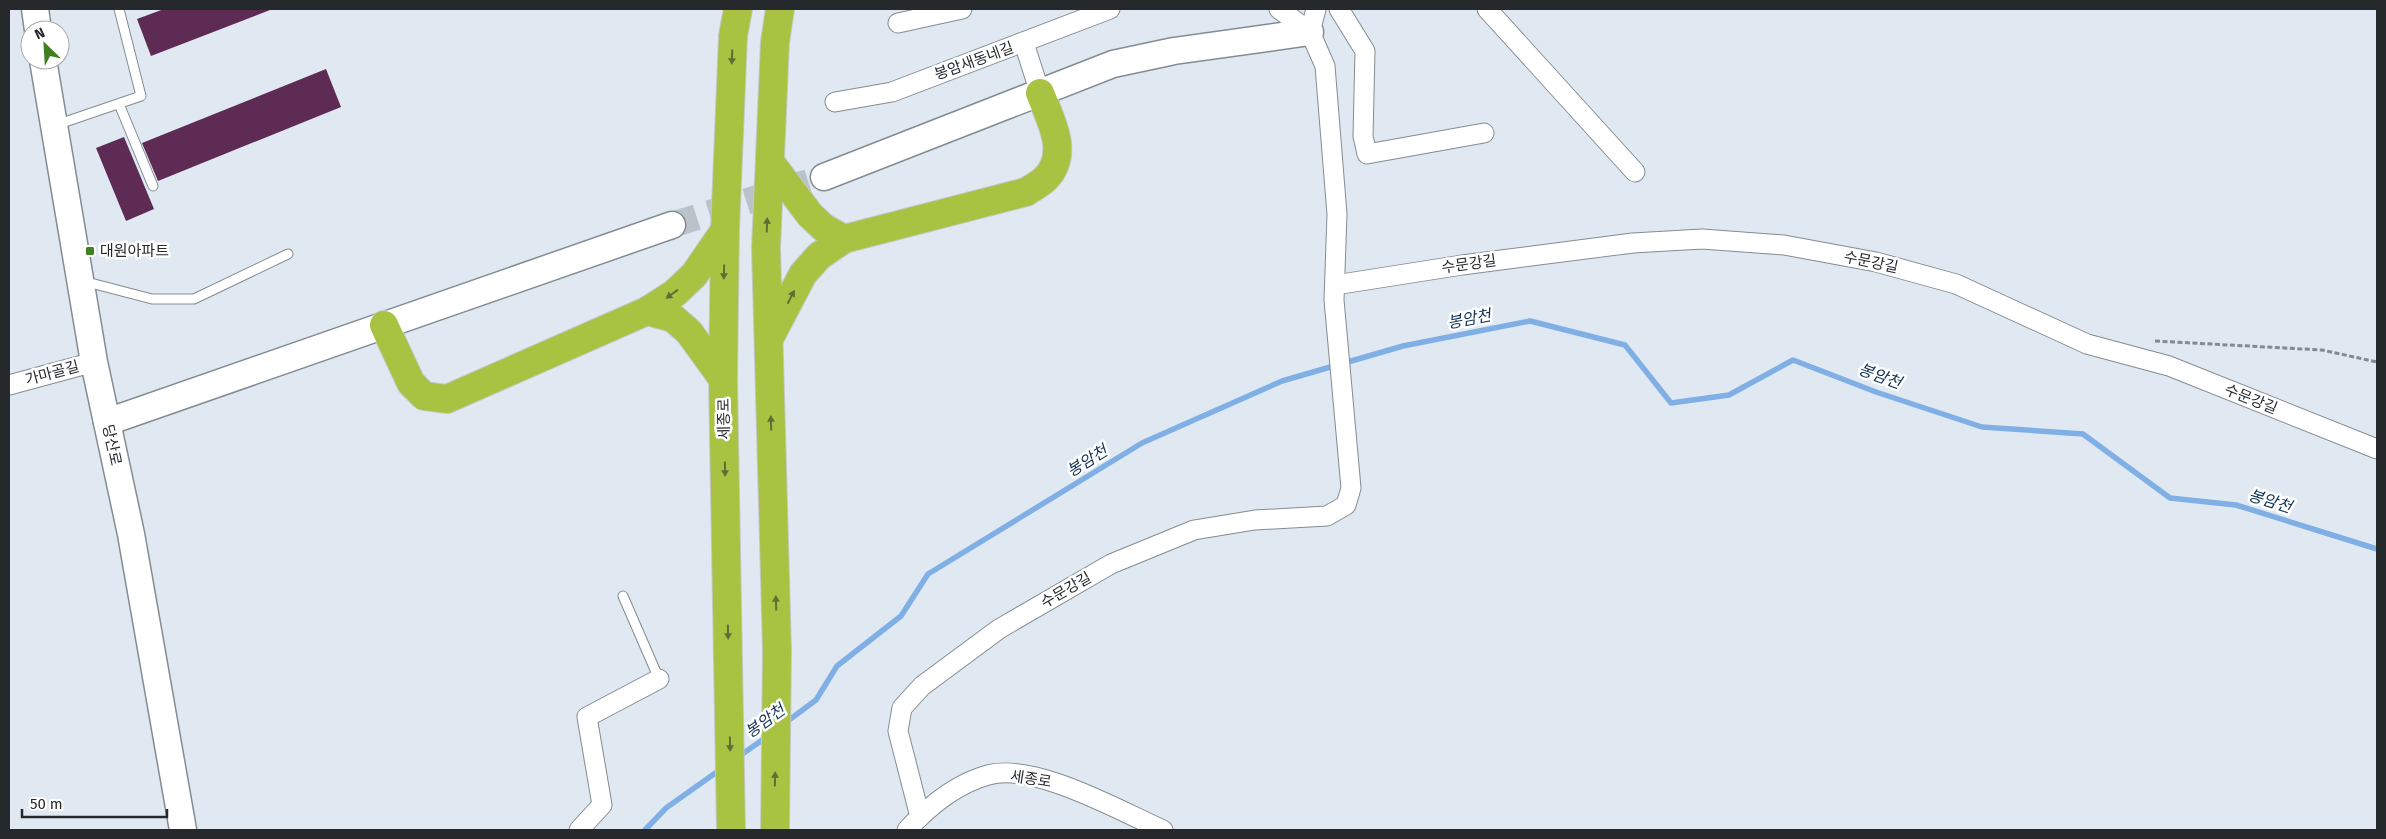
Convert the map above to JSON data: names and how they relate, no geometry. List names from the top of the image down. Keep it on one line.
{"streets":{"highway":["세종로"],"street":["봉암새동네길","수문강길","가마골길","당산로"]},"crossings":[["수문강길","세종로"],["가마골길","당산로"]],"water":["봉암천"],"places":{"transit":["대원아파트"]},"scale_bar":"50 m","north":"top left"}
